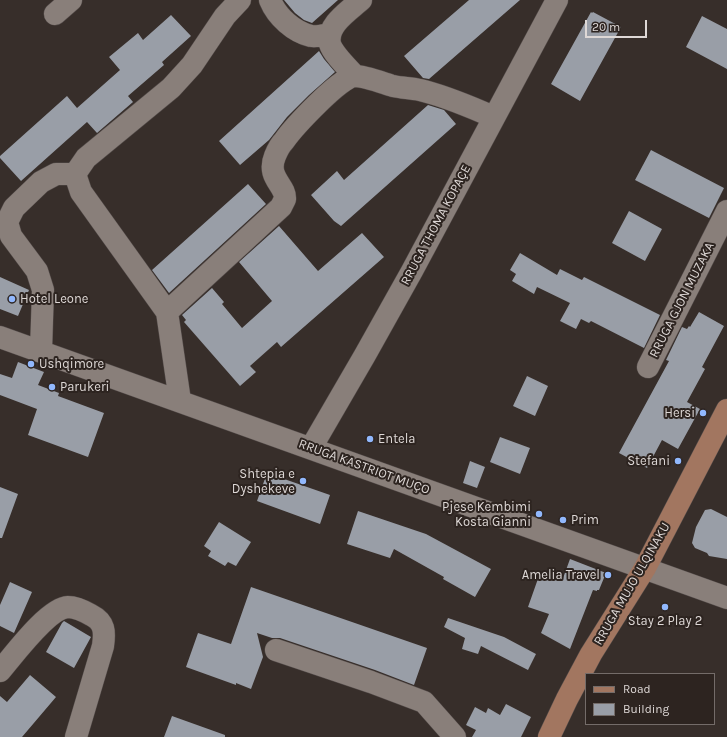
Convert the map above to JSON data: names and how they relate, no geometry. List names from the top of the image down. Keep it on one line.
{"streets":{"main road":["RRUGA MUJO ULQINAKU"],"street":["RRUGA THOMA KOPAÇE","RRUGA GJON MUZAKA","RRUGA KASTRIOT MUÇO"]},"crossings":[["RRUGA THOMA KOPAÇE","RRUGA KASTRIOT MUÇO"],["RRUGA KASTRIOT MUÇO","RRUGA MUJO ULQINAKU"]],"places":["Hotel Leone","Ushqimore","Parukeri","Hersi","Entela","Stefani","Shtepia e Dyshekeve","Pjese Kembimi Kosta Gianni","Prim","Amelia Travel","Stay 2 Play 2"],"legend":["Road","Building"],"scale_bar":"20 m"}
